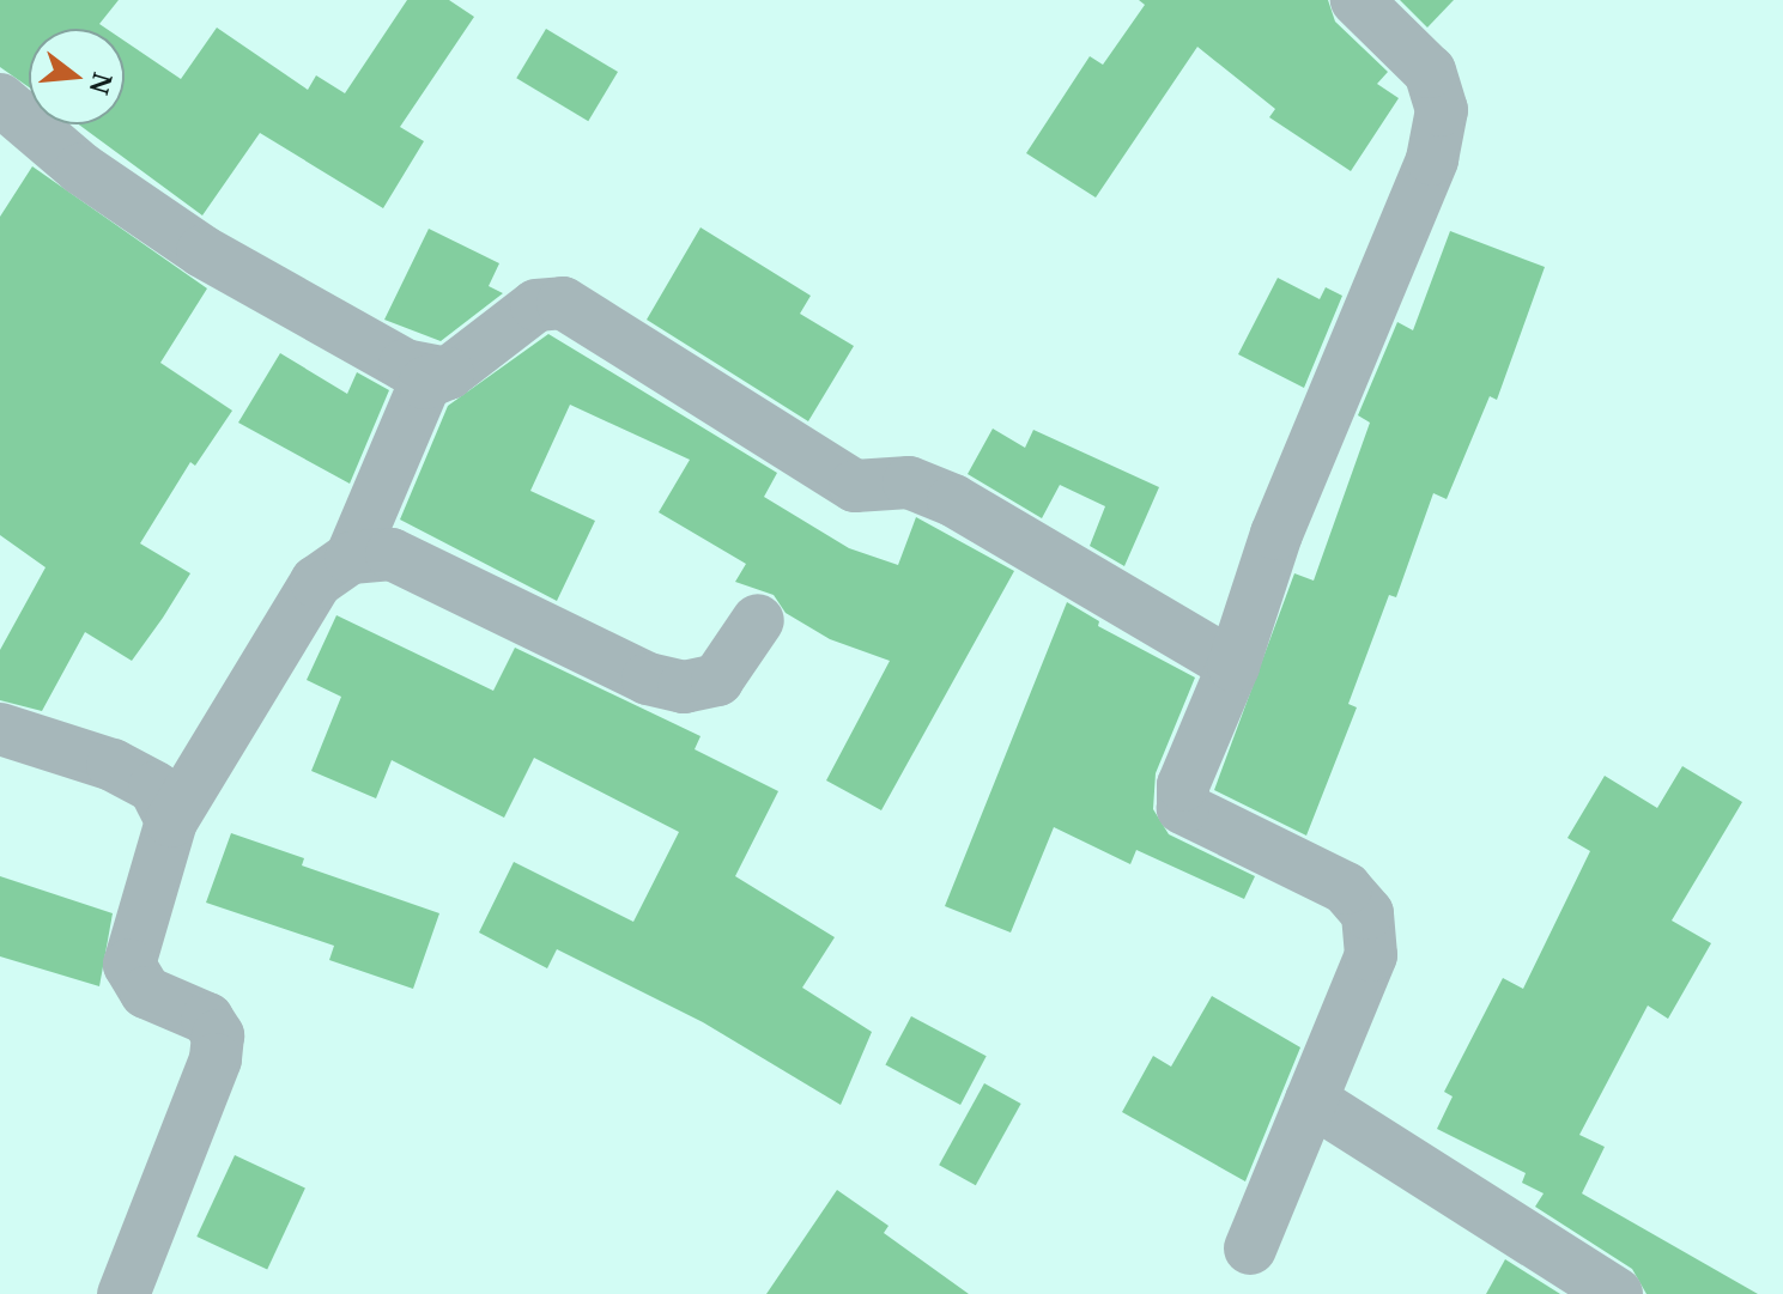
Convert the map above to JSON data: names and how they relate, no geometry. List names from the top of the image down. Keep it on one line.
{"north":"right"}
